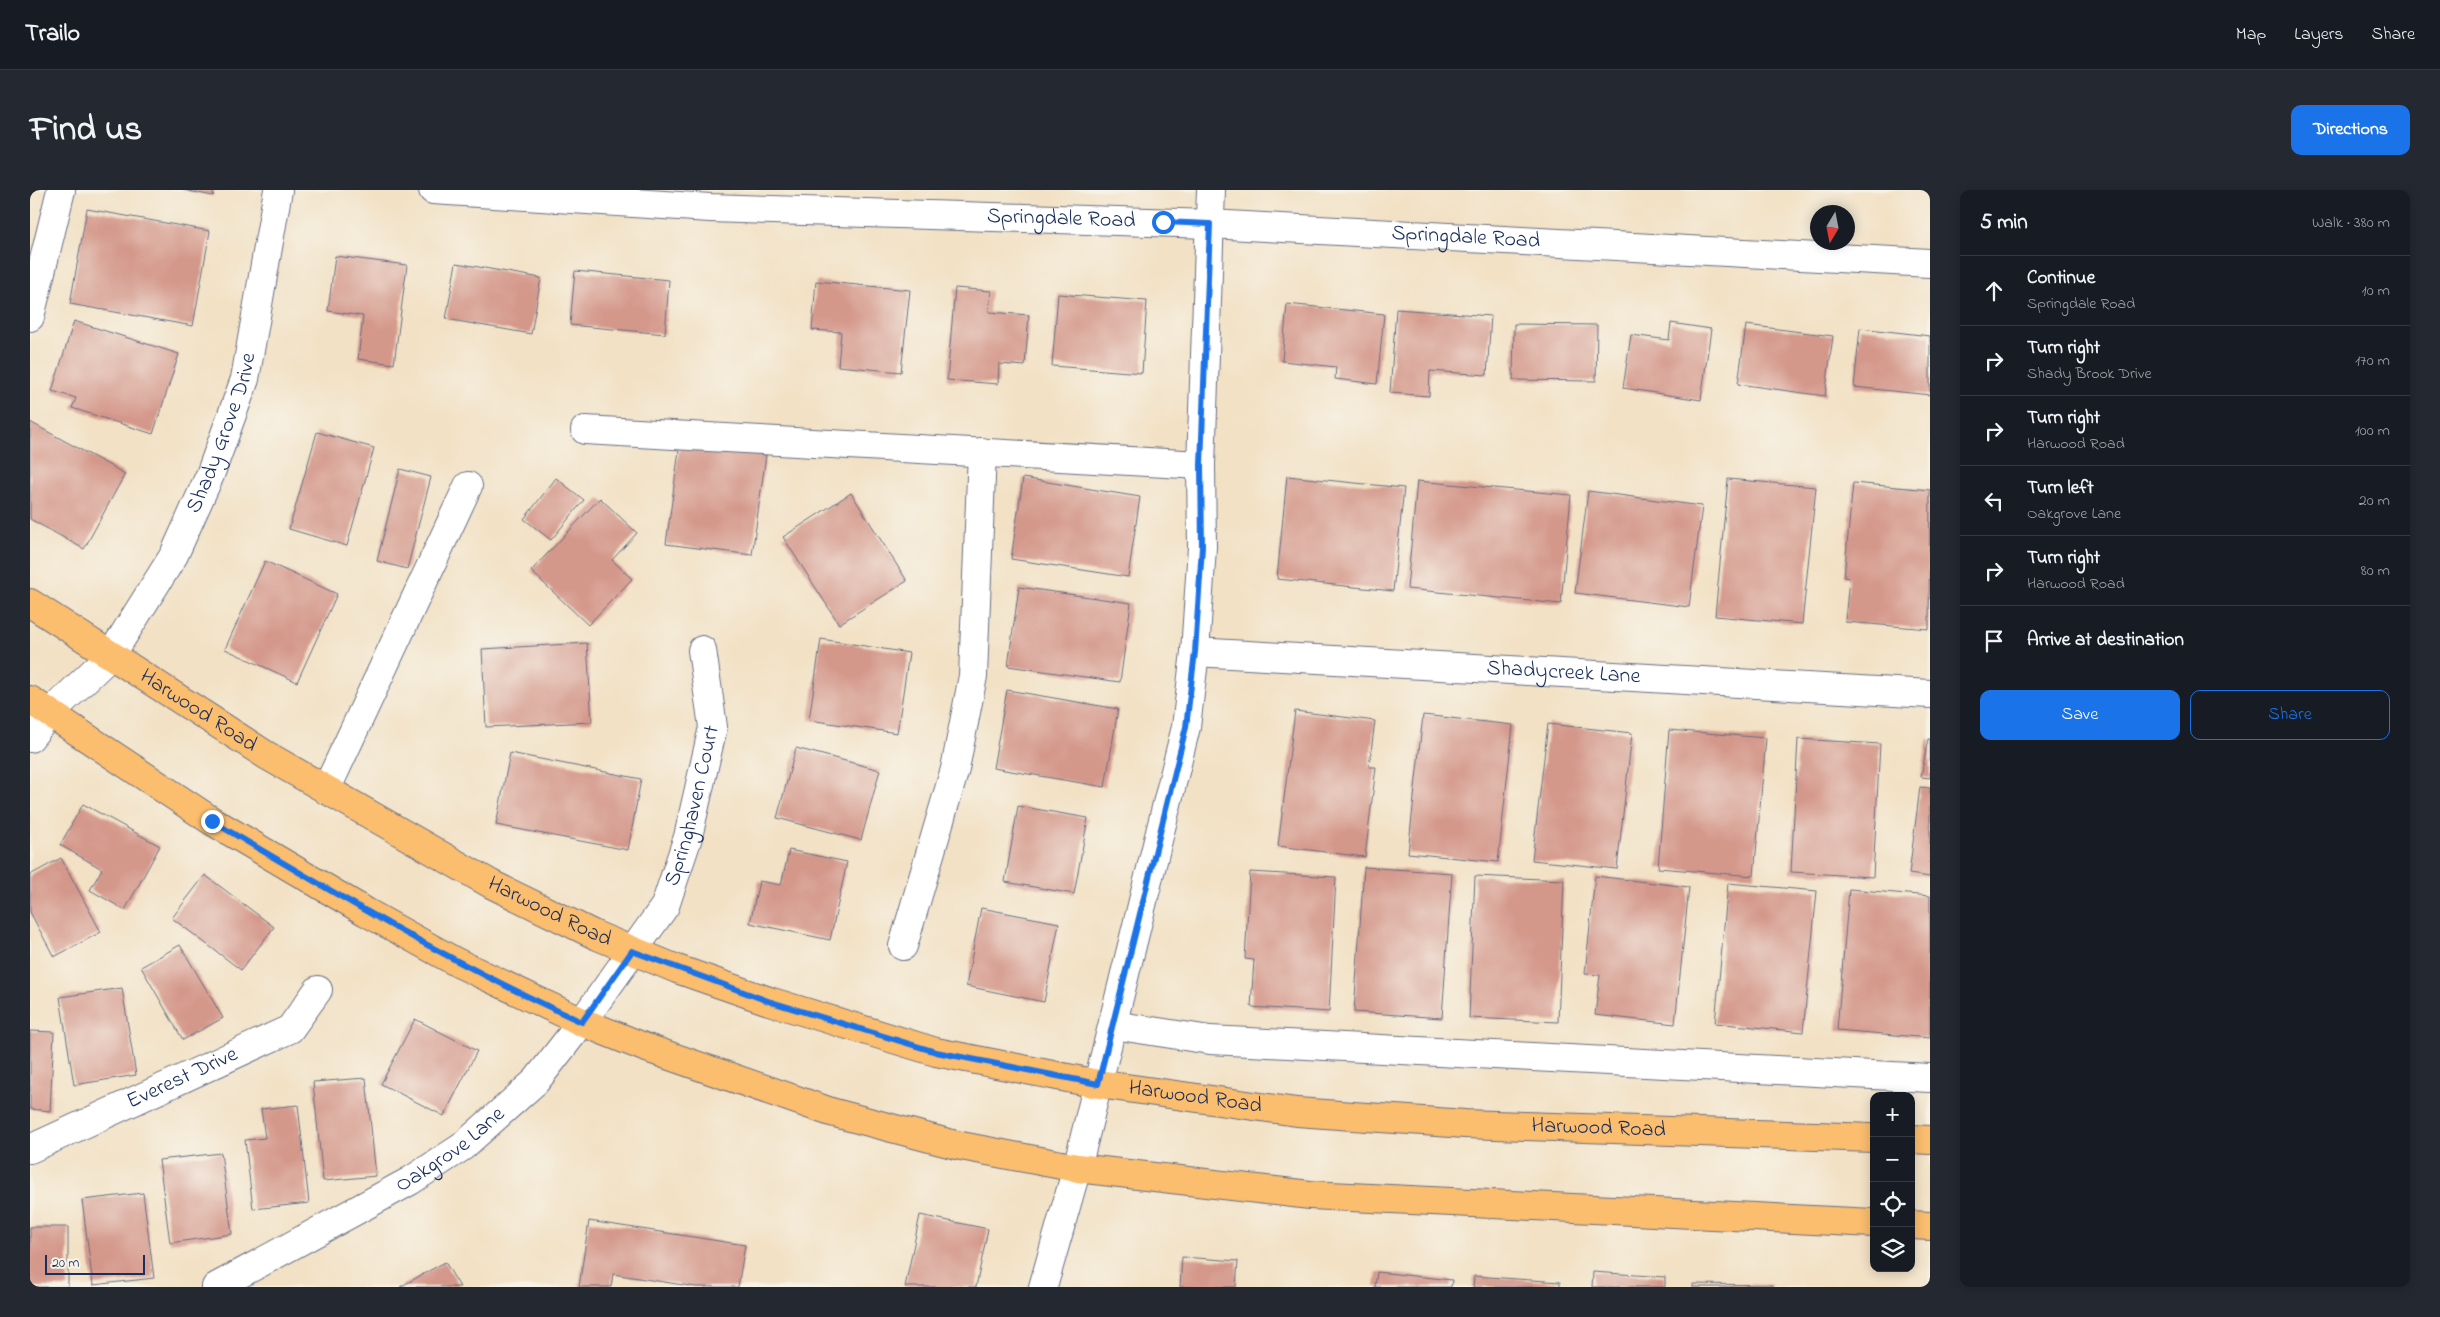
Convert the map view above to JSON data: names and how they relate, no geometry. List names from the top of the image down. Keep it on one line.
{"streets":{"main road":["Harwood Road"],"street":["Springdale Road","Shady Grove Drive","Shadycreek Lane","Springhaven Court","Everest Drive","Oakgrove Lane"]},"crossings":[["Shady Grove Drive","Harwood Road"],["Harwood Road","Springhaven Court"],["Harwood Road","Oakgrove Lane"],["Springhaven Court","Oakgrove Lane"]],"scale_bar":"20 m","north":"bottom","page":{"header":"Trailo","nav":["Map","Layers","Share"],"title":"Find us","buttons":["Directions",["Save","Share"]],"heading":["5 min","Walk · 380 m"],"list":[["Continue","Springdale Road","10 m"],["Turn right","Shady Brook Drive","170 m"],["Turn right","Harwood Road","100 m"],["Turn left","Oakgrove Lane","20 m"],["Turn right","Harwood Road","80 m"],"Arrive at destination"],"map_buttons":["+","−"],"scale":"20 m"}}
